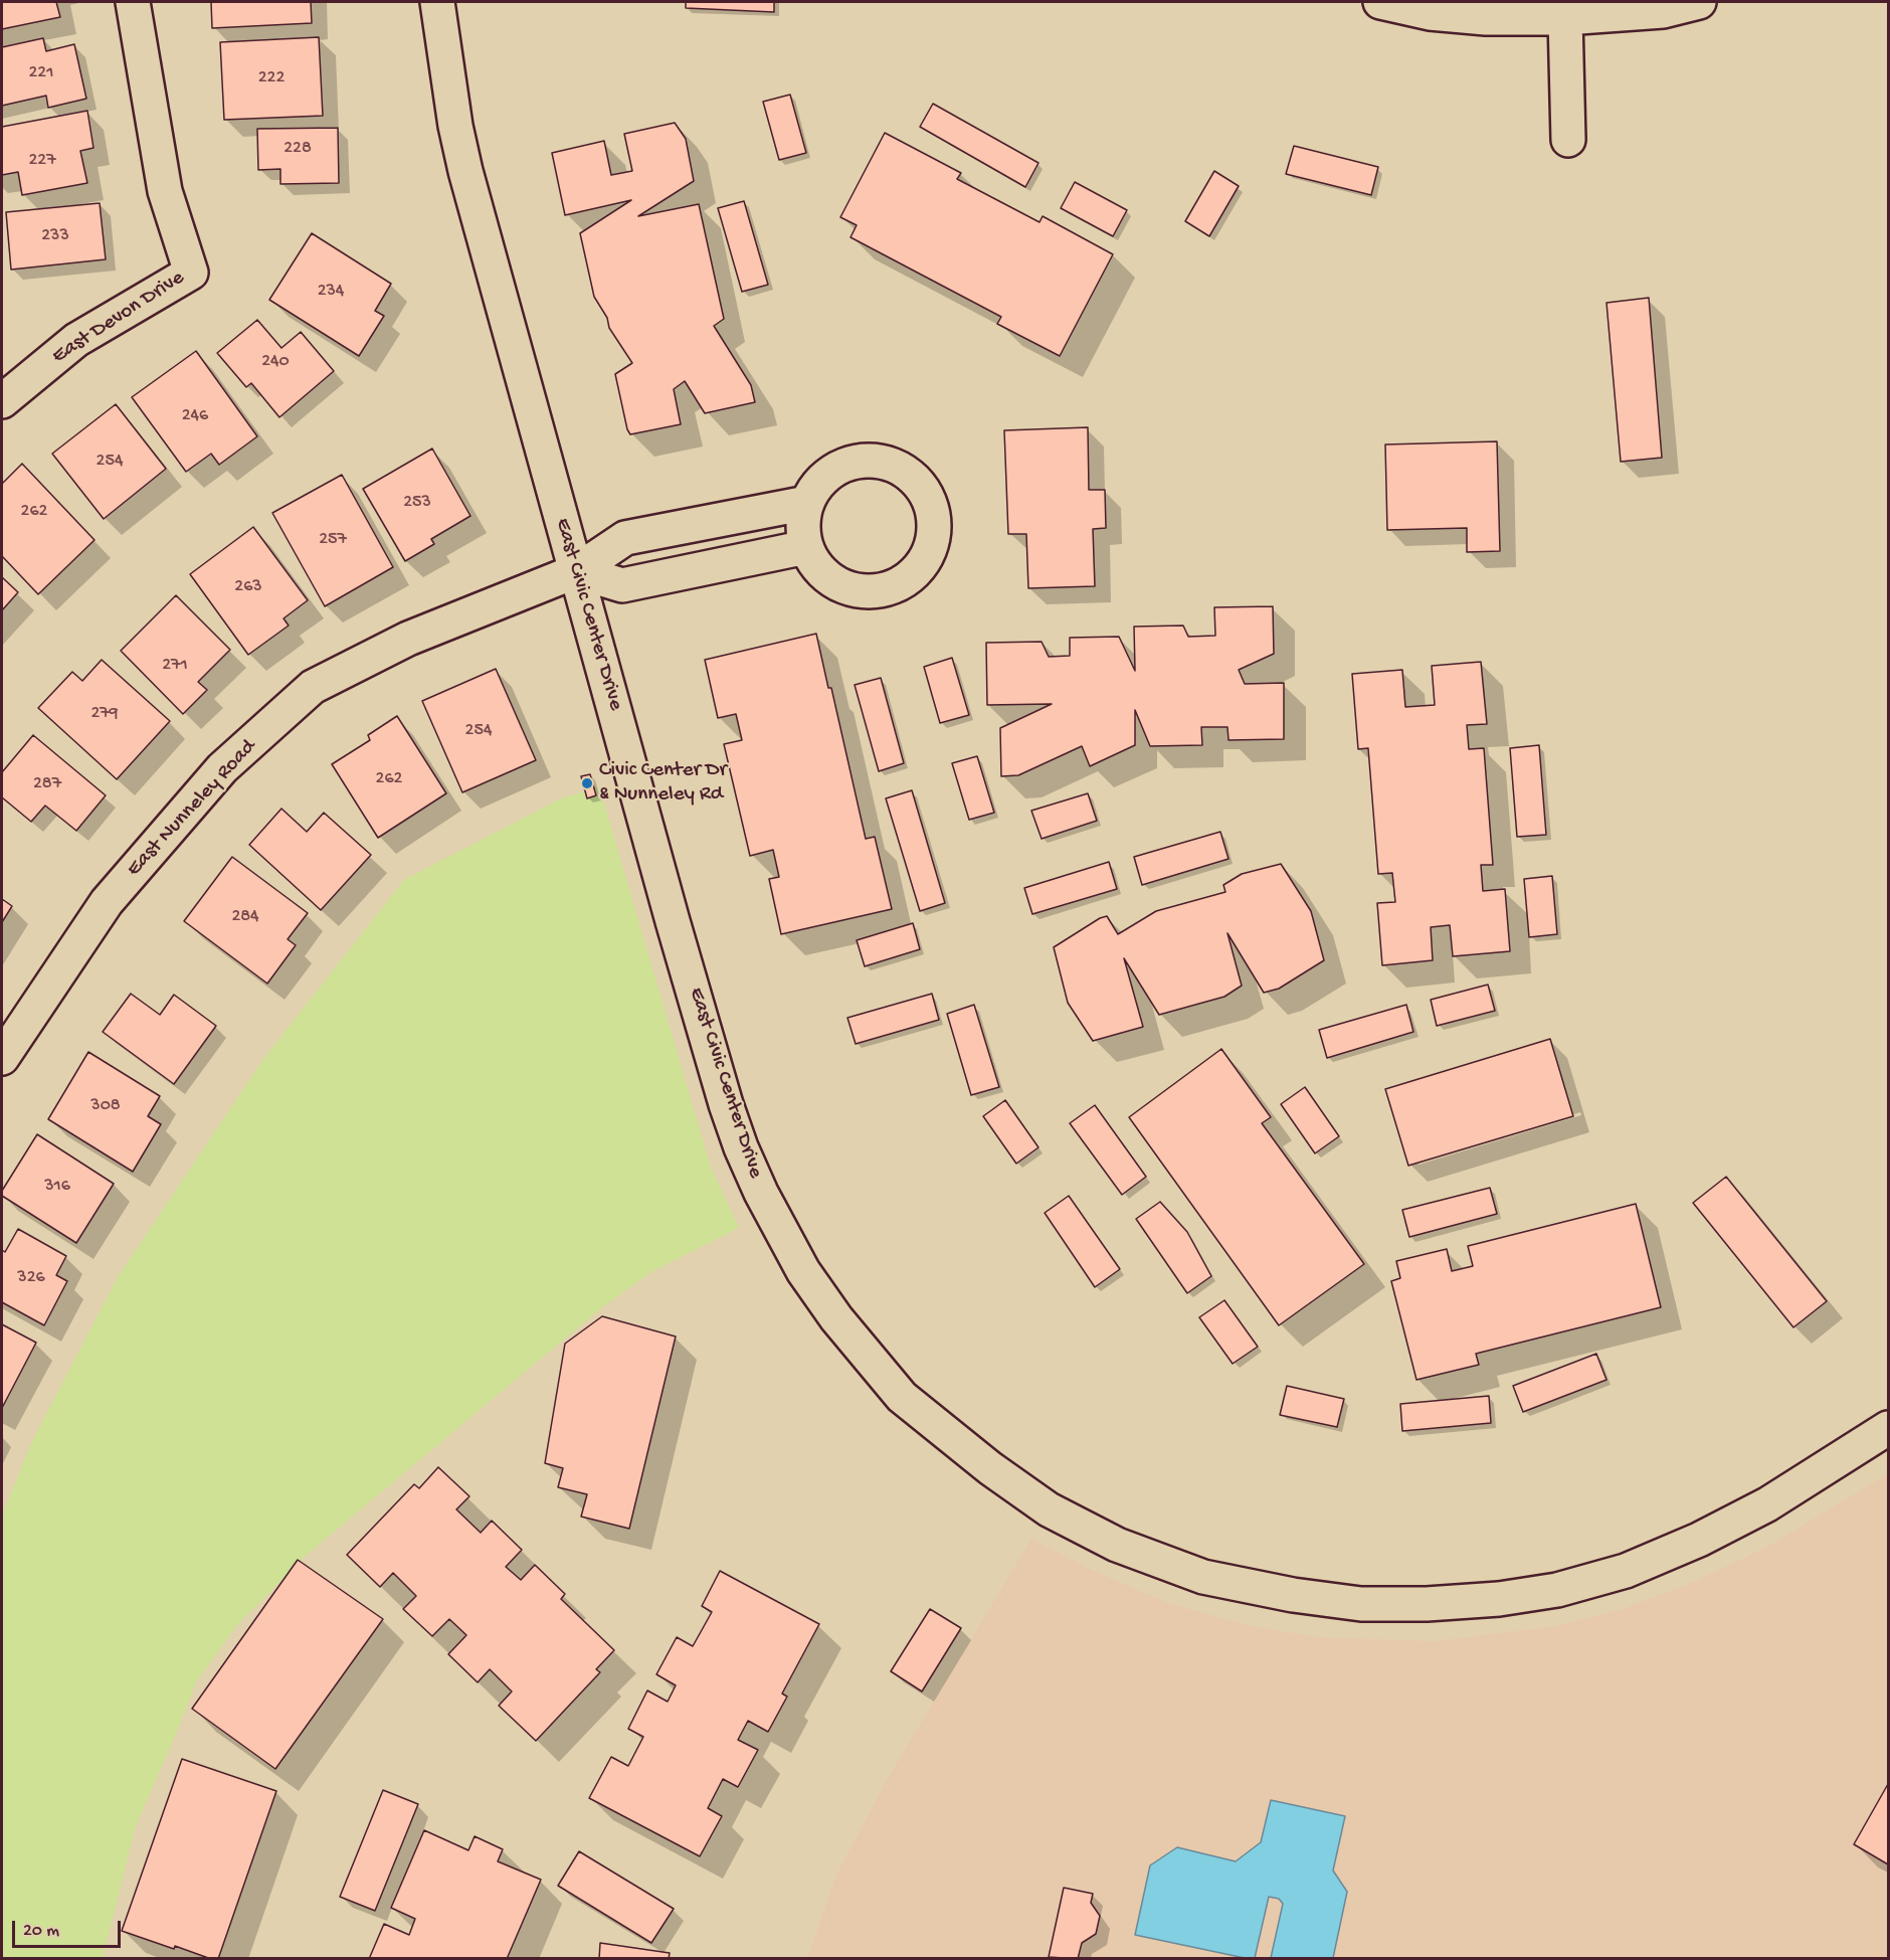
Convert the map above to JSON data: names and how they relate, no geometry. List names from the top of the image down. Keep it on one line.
{"streets":{"street":["East Devon Drive","East Civic Center Drive","East Nunneley Road"]},"crossings":[["East Civic Center Drive","East Nunneley Road"]],"places":["Civic Center Dr & Nunneley Rd"],"house_numbers":["221","222","228","227","233","234","240","246","254","253","262","257","263","271","279","254","262","287","284","308","316","326"],"scale_bar":"20 m"}
